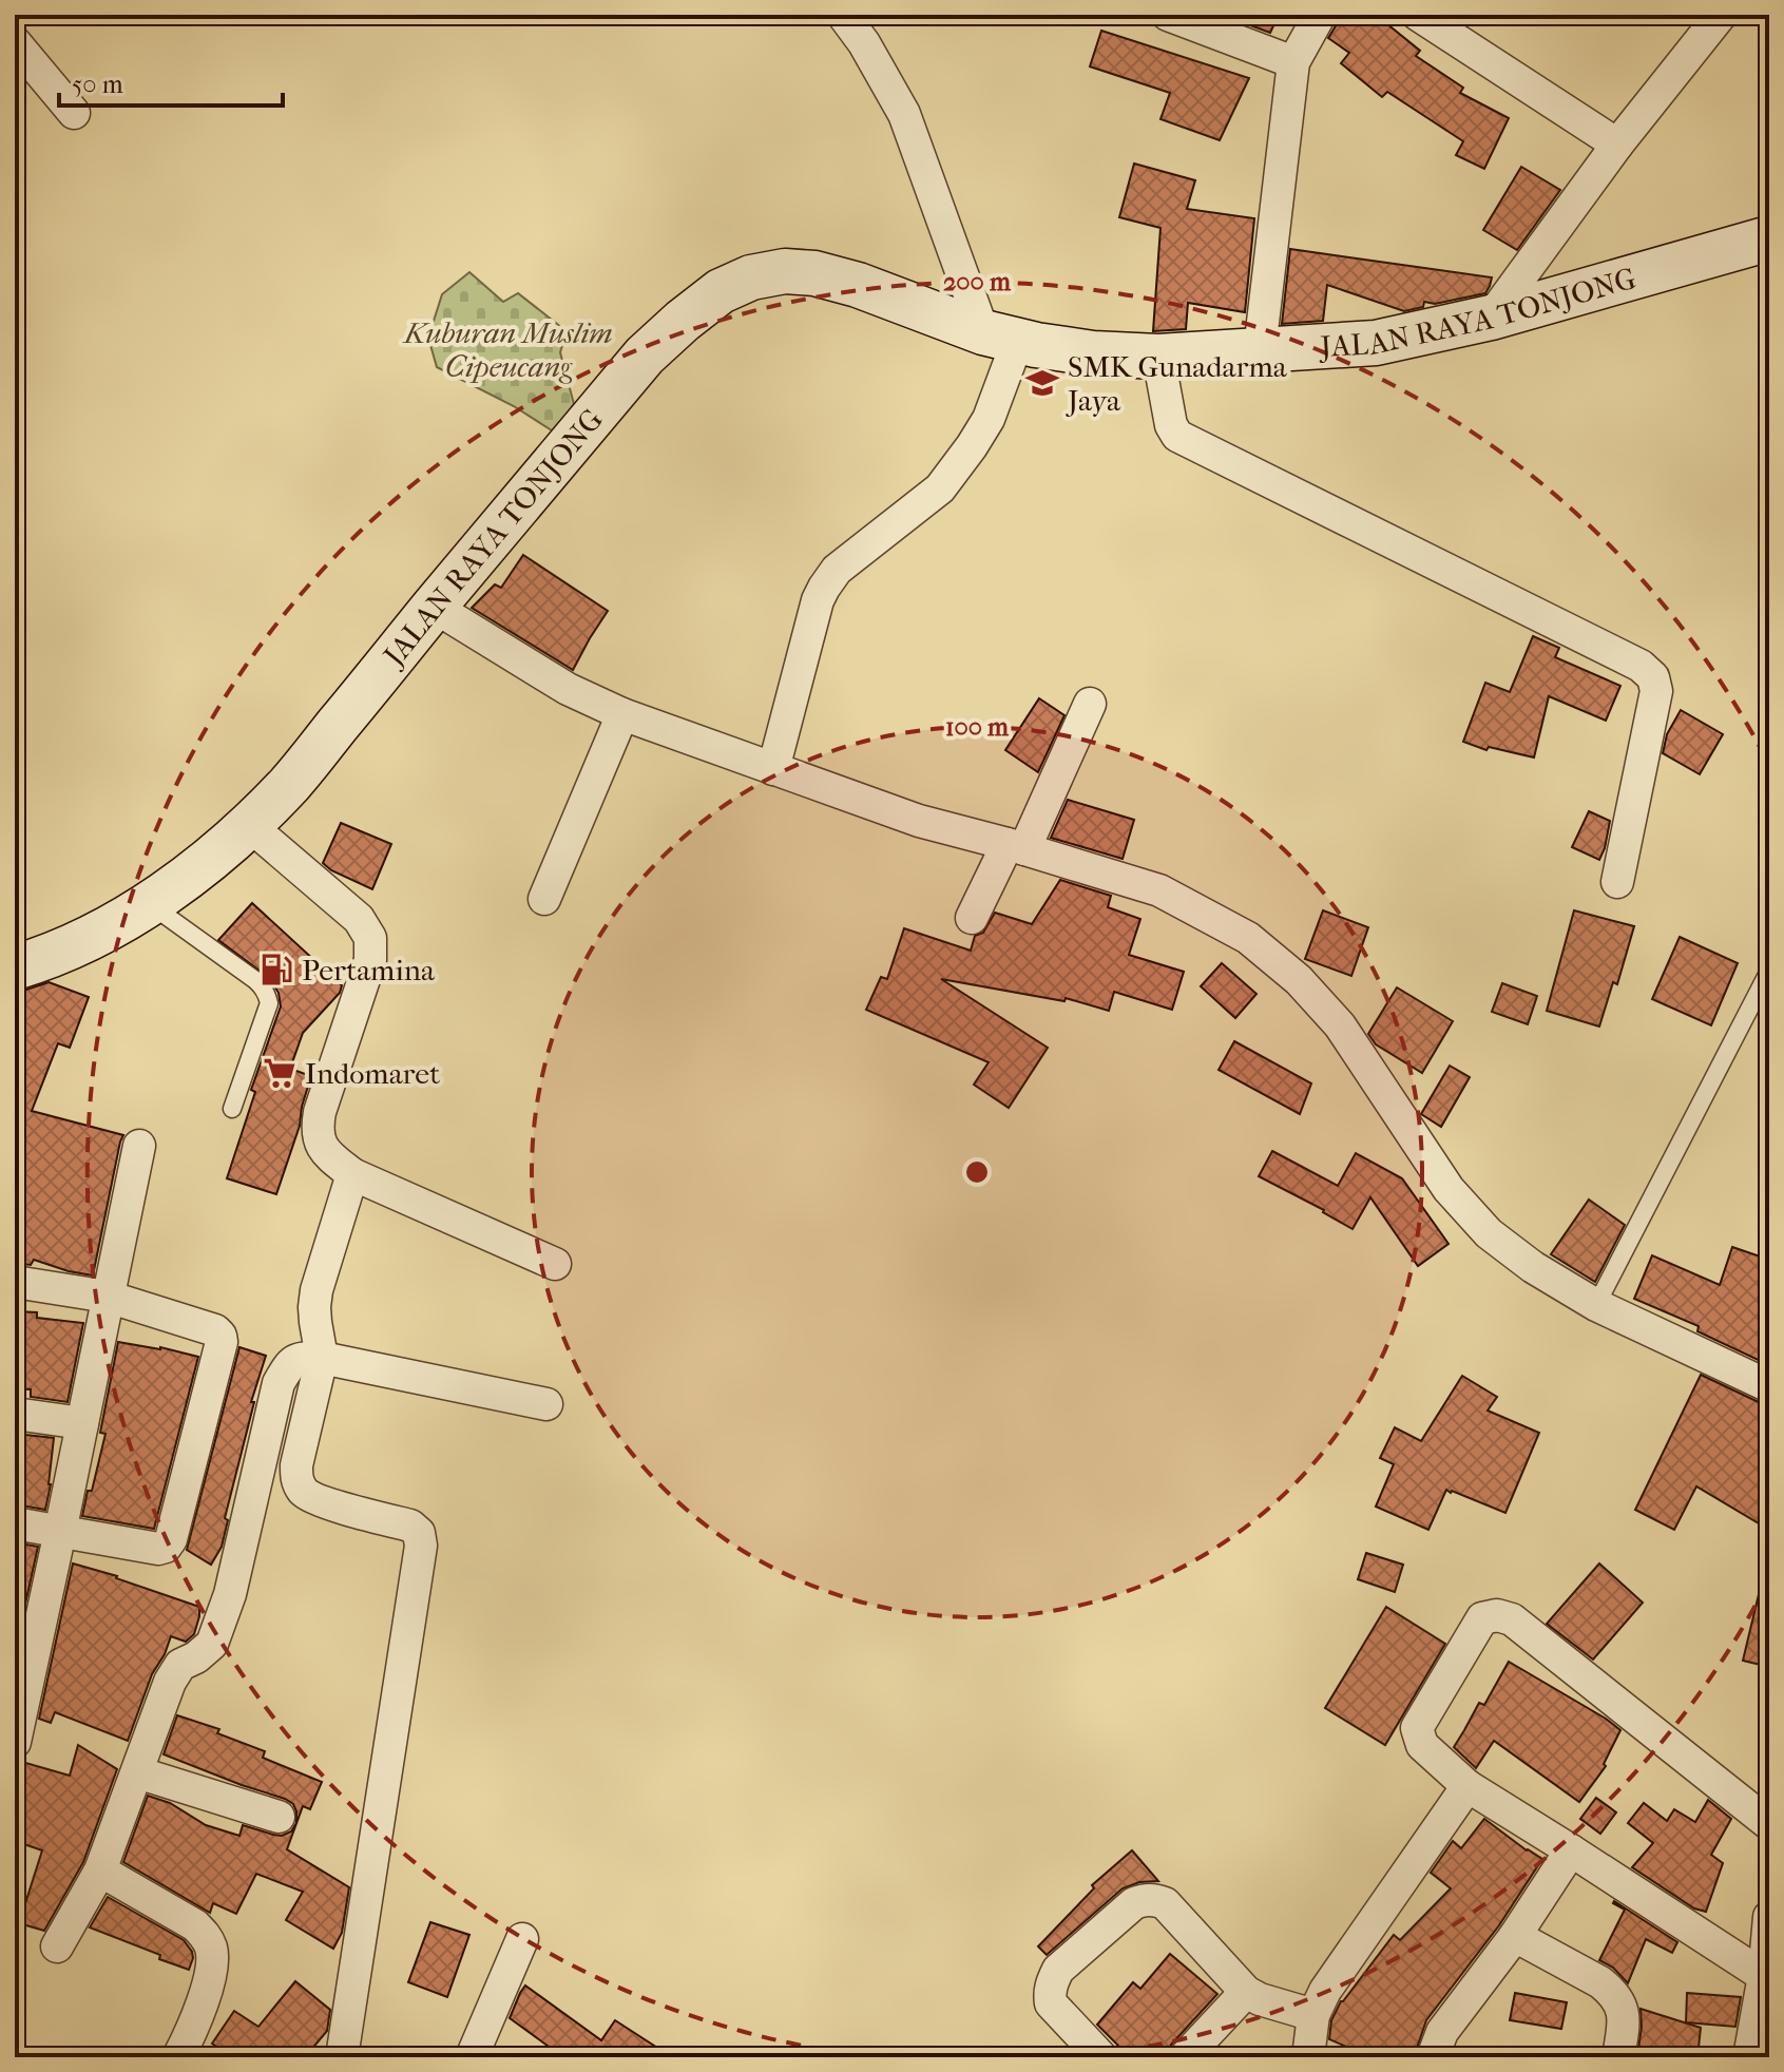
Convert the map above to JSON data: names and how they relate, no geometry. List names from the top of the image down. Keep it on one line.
{"streets":{"main road":["JALAN RAYA TONJONG"]},"parks":["Kuburan Muslim Cipeucang"],"places":{"school or university":["SMK Gunadarma Jaya"],"fuel station":["Pertamina"],"supermarket":["Indomaret"]},"scale_bar":"50 m","rings":["200 m","100 m"]}
